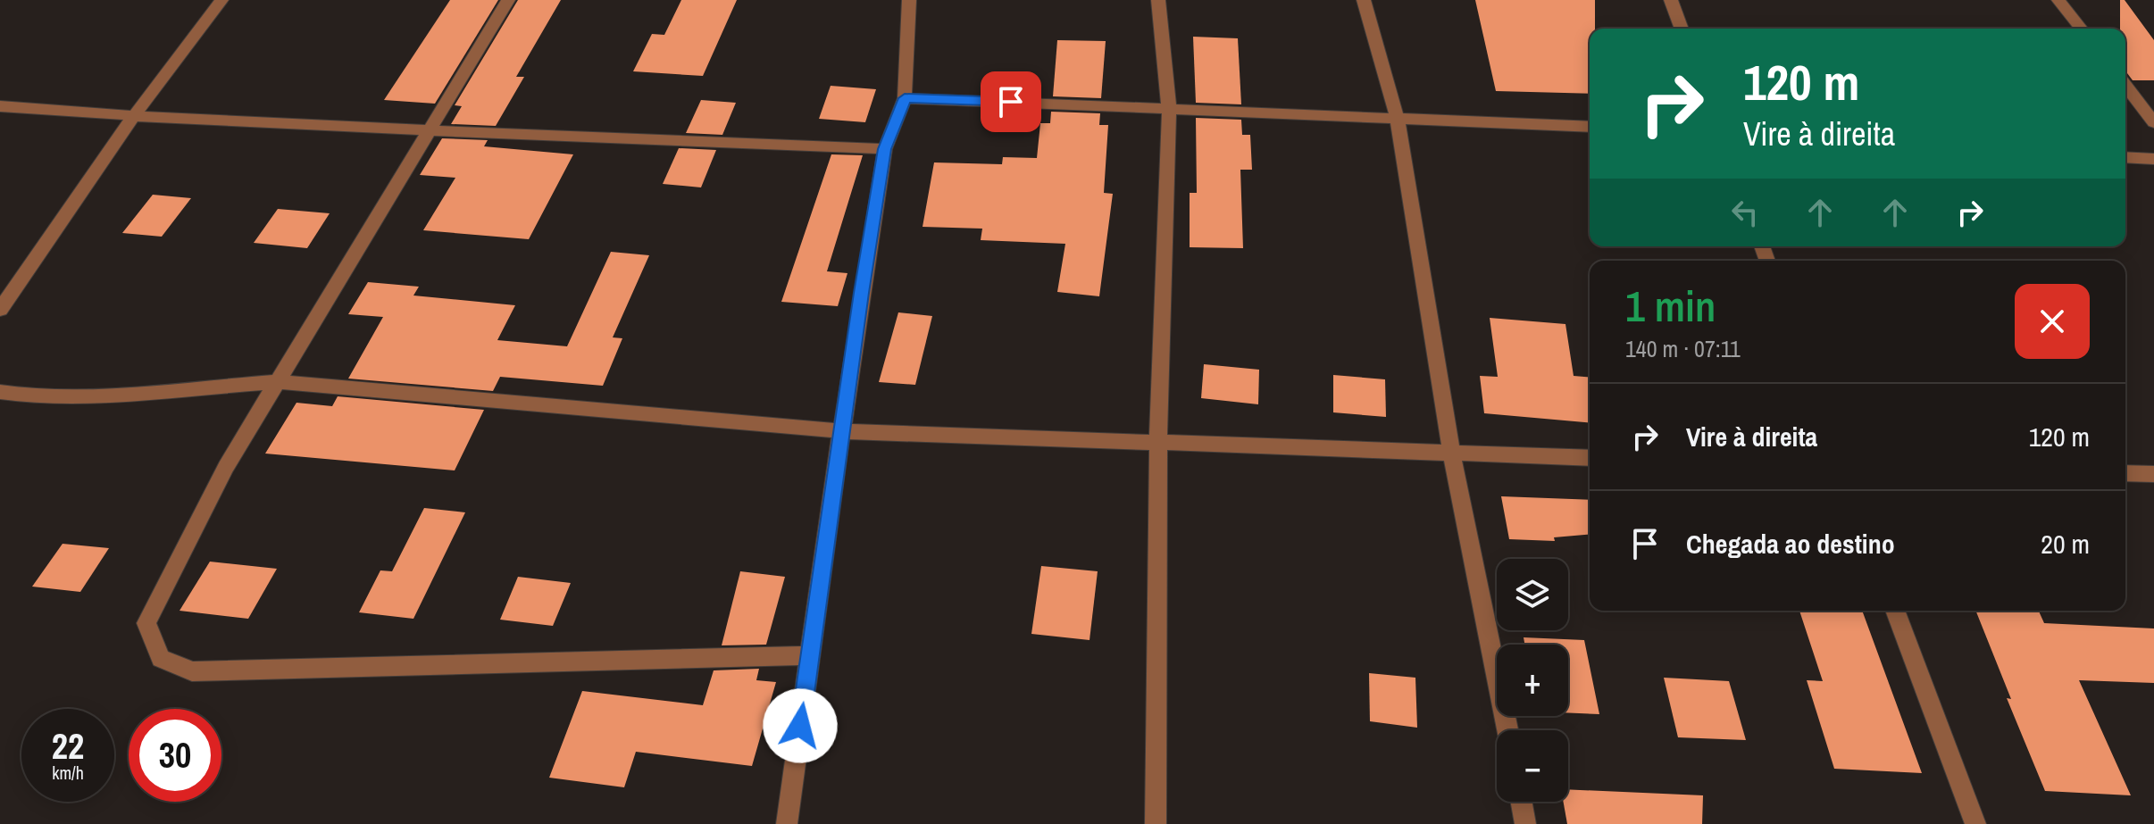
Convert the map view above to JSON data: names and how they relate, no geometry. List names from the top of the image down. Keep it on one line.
{"page":{"turn":["120 m","Vire à direita"],"heading":["1 min","140 m · 07:11"],"list":[{"name":"Vire à direita","value":"120 m"},{"name":"Chegada ao destino","value":"20 m"}],"map_buttons":["+","−"],"speed":"22 km/h","limit":"30"}}
